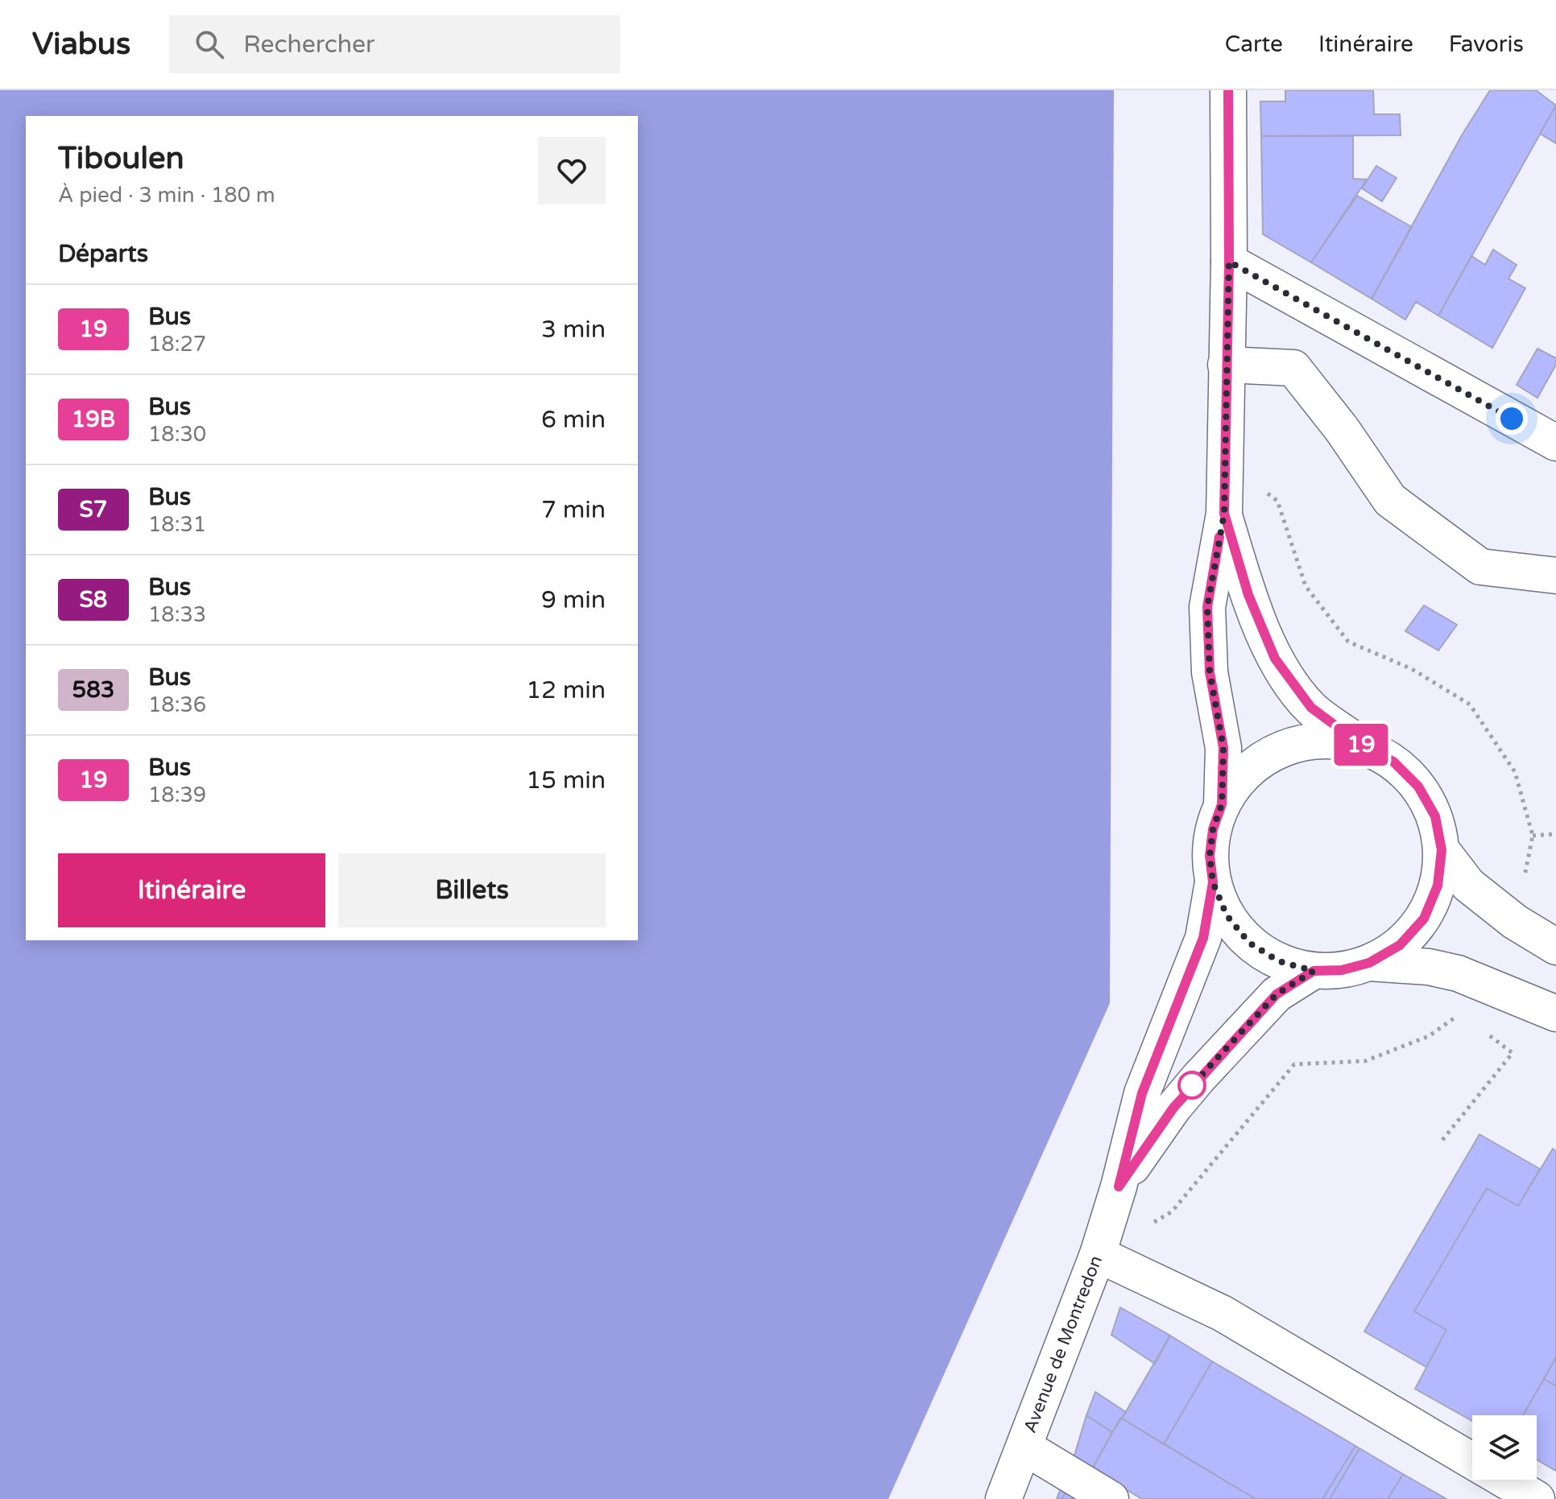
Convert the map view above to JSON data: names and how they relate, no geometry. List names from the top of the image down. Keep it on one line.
{"streets":{"street":["Avenue de Montredon"]},"lines":["bus line 19"],"page":{"header":"Viabus","search":"Rechercher","nav":["Carte","Itinéraire","Favoris"],"on_map":"19","heading":[["Tiboulen","À pied · 3 min · 180 m"],"Départs"],"list":[{"mark":"19","name":"Bus","note":"18:27","value":"3 min"},{"mark":"19B","name":"Bus","note":"18:30","value":"6 min"},{"mark":"S7","name":"Bus","note":"18:31","value":"7 min"},{"mark":"S8","name":"Bus","note":"18:33","value":"9 min"},{"mark":"583","name":"Bus","note":"18:36","value":"12 min"},{"mark":"19","name":"Bus","note":"18:39","value":"15 min"}],"buttons":["Itinéraire","Billets"]}}
